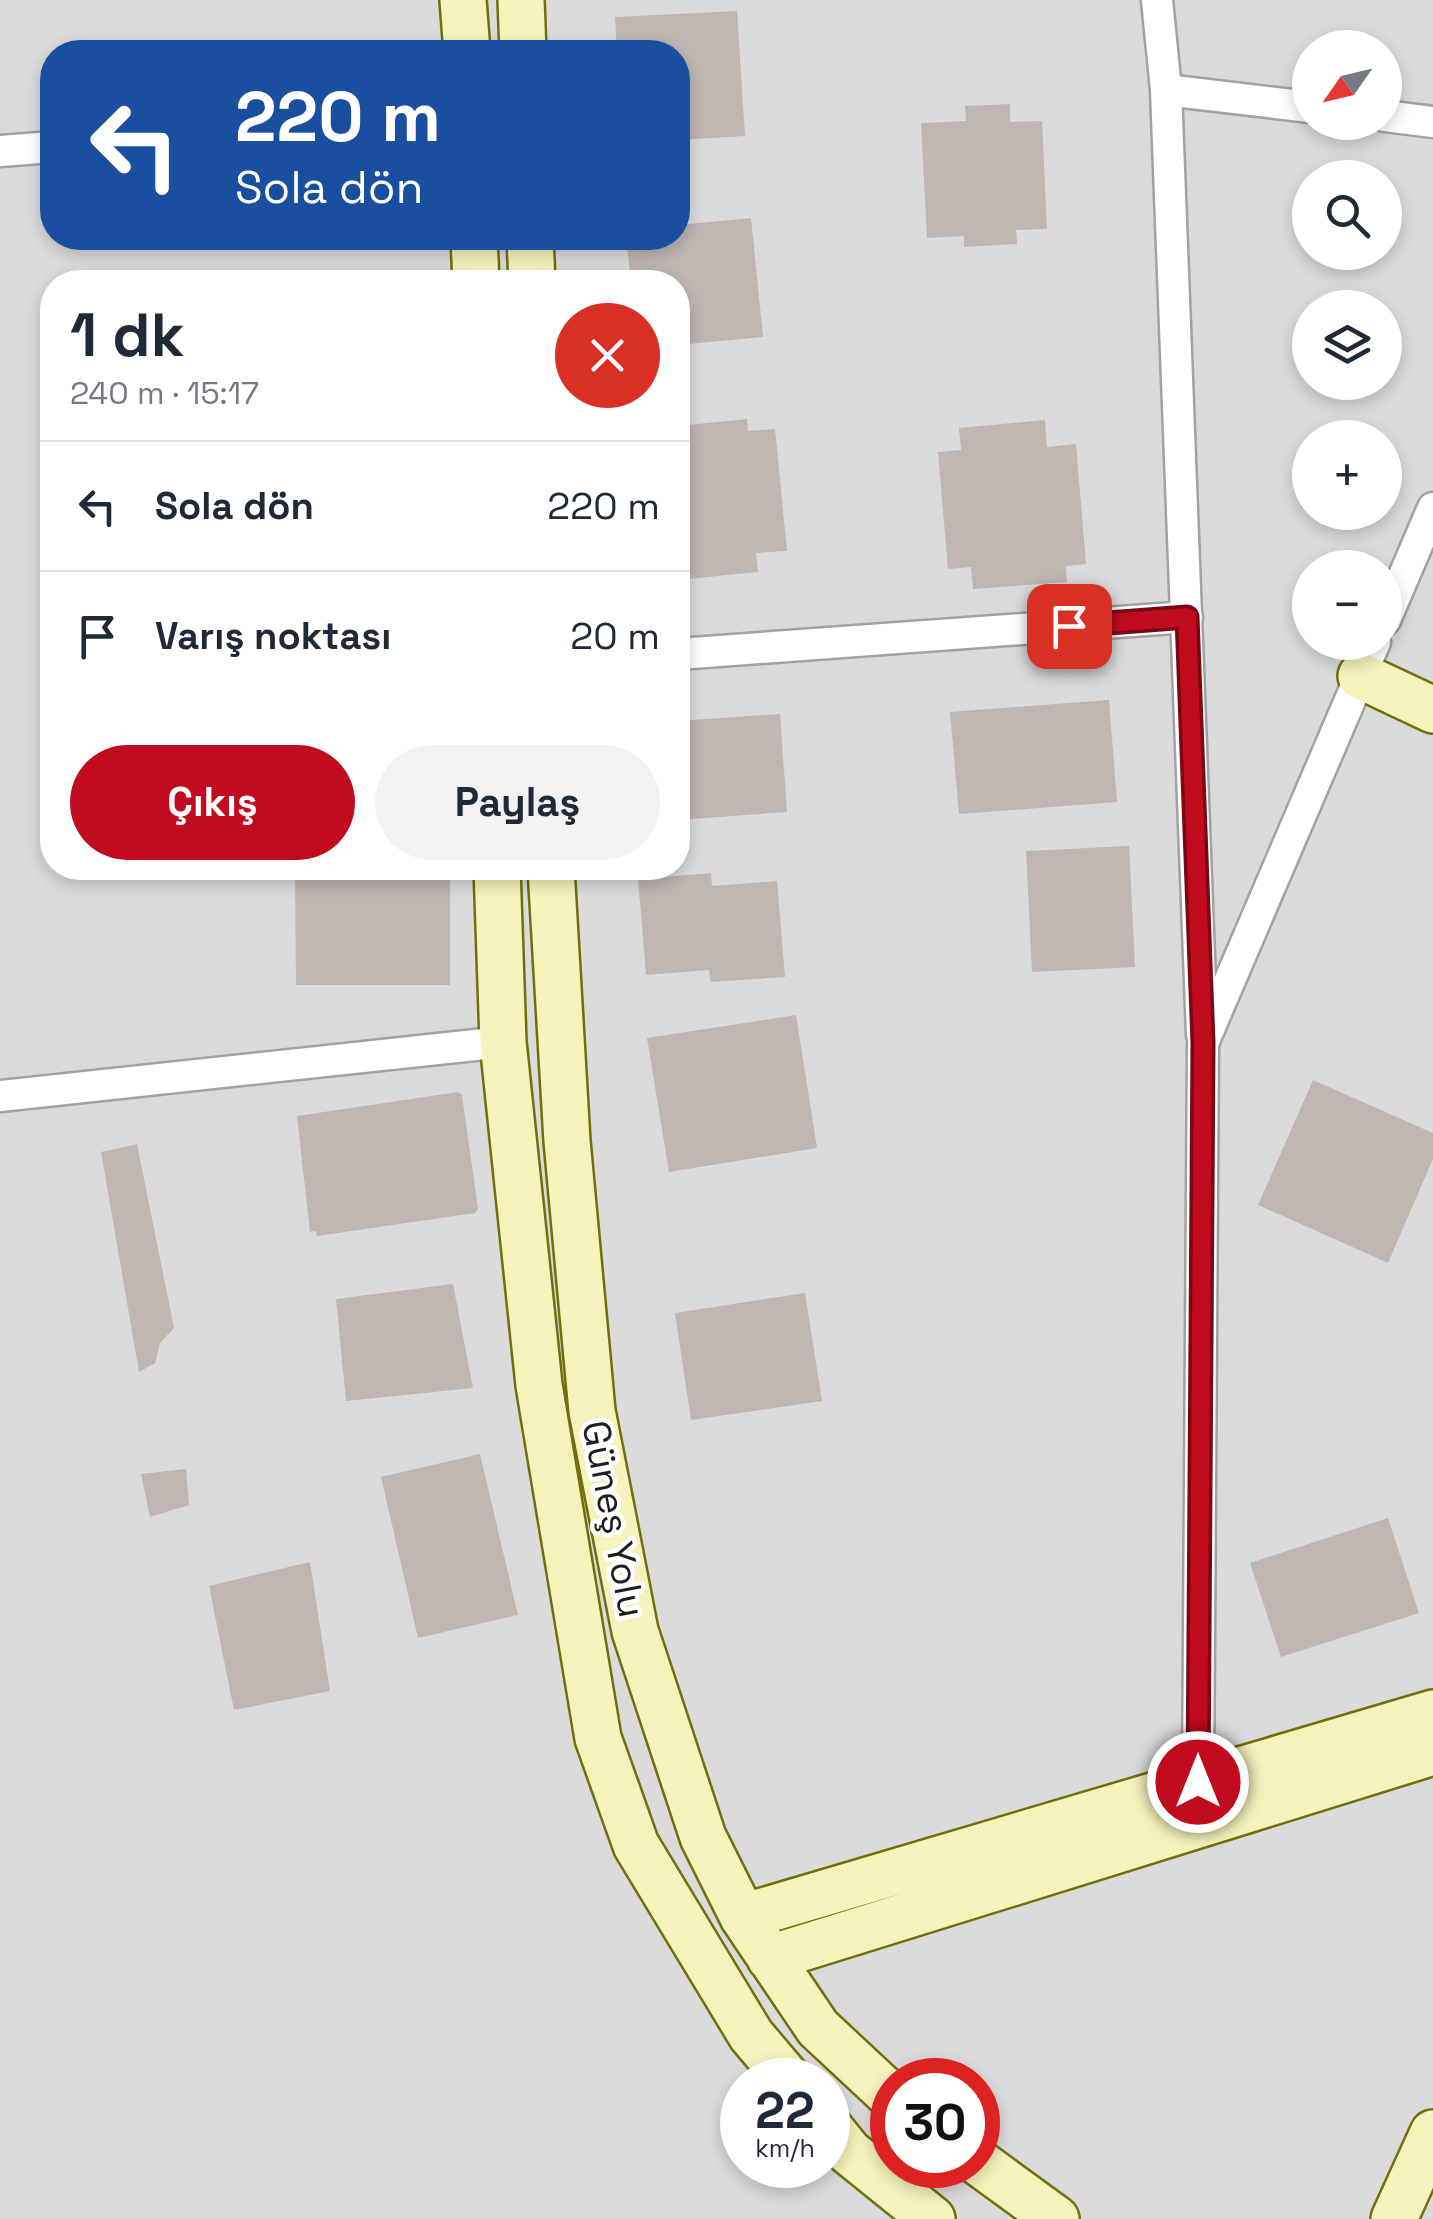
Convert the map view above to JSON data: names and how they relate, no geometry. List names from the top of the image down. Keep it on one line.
{"streets":{"street":["Güneş Yolu"]},"north":"bottom left","page":{"map_buttons":["+","−"],"turn":["220 m","Sola dön"],"heading":["1 dk","240 m · 15:17"],"list":[{"name":"Sola dön","value":"220 m"},{"name":"Varış noktası","value":"20 m"}],"buttons":["Çıkış","Paylaş"],"speed":"22 km/h","limit":"30"}}
